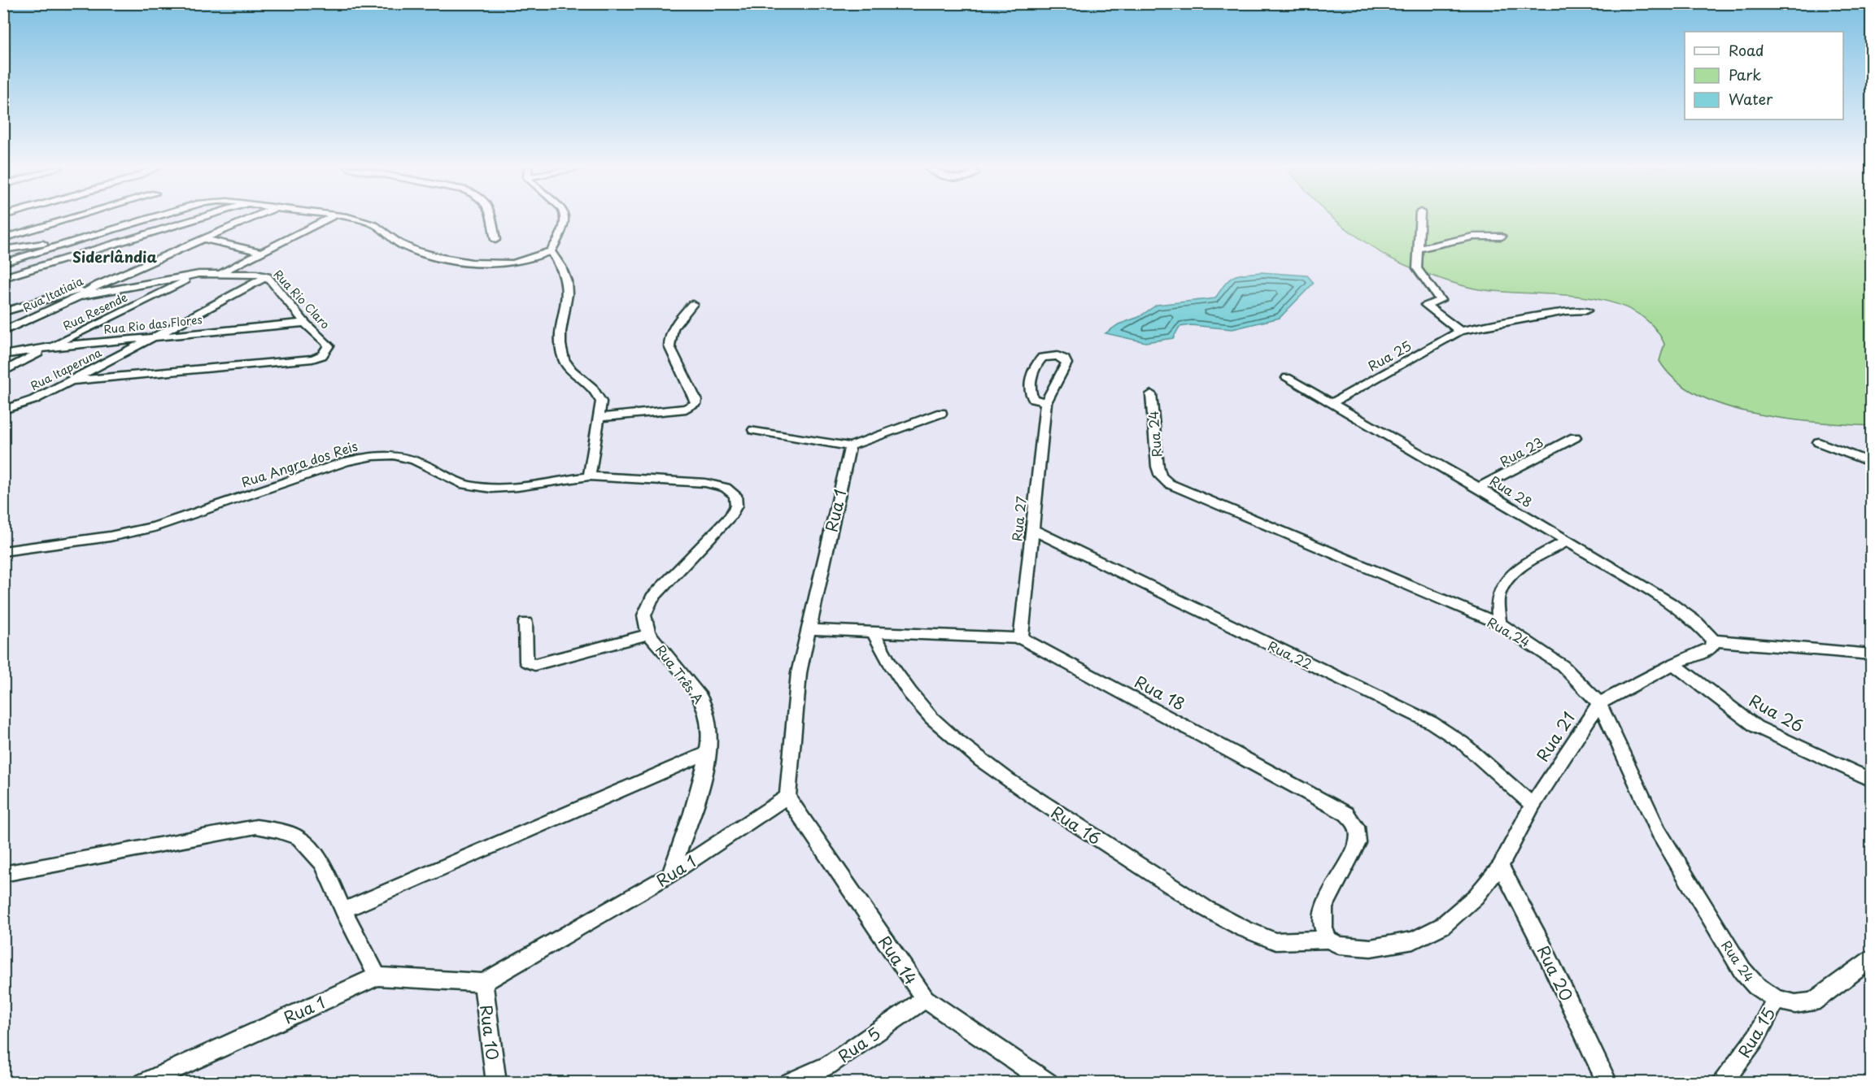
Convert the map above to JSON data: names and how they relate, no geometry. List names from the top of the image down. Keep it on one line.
{"streets":{"street":["Rua Itatiaia","Rua Rio Claro","Rua Resende","Rua Rio das Flores","Rua 25","Rua Itaperuna","Rua 24","Rua 23","Rua Angra dos Reis","Rua 28","Rua 1","Rua 27","Rua 22","Rua Três A","Rua 18","Rua 26","Rua 21","Rua 16","Rua 14","Rua 20","Rua 10","Rua 15","Rua 5"]},"crossings":[["Rua Itatiaia","Rua Rio Claro"],["Rua Rio Claro","Rua Resende"],["Rua Rio Claro","Rua Rio das Flores"],["Rua Rio Claro","Rua Itaperuna"],["Rua Resende","Rua Rio das Flores"],["Rua Rio das Flores","Rua Itaperuna"],["Rua 25","Rua 28"],["Rua 24","Rua 21"],["Rua 24","Rua 15"],["Rua 23","Rua 28"],["Rua Angra dos Reis","Rua Três A"],["Rua 28","Rua 21"],["Rua 1","Rua Três A"],["Rua 1","Rua 18"],["Rua 1","Rua 14"],["Rua 1","Rua 10"],["Rua 27","Rua 22"],["Rua 27","Rua 18"],["Rua 22","Rua 21"],["Rua 18","Rua 21"],["Rua 18","Rua 16"],["Rua 26","Rua 21"],["Rua 21","Rua 16"],["Rua 21","Rua 20"],["Rua 14","Rua 5"]],"districts":["Siderlândia"],"legend":["Road","Park","Water"]}
